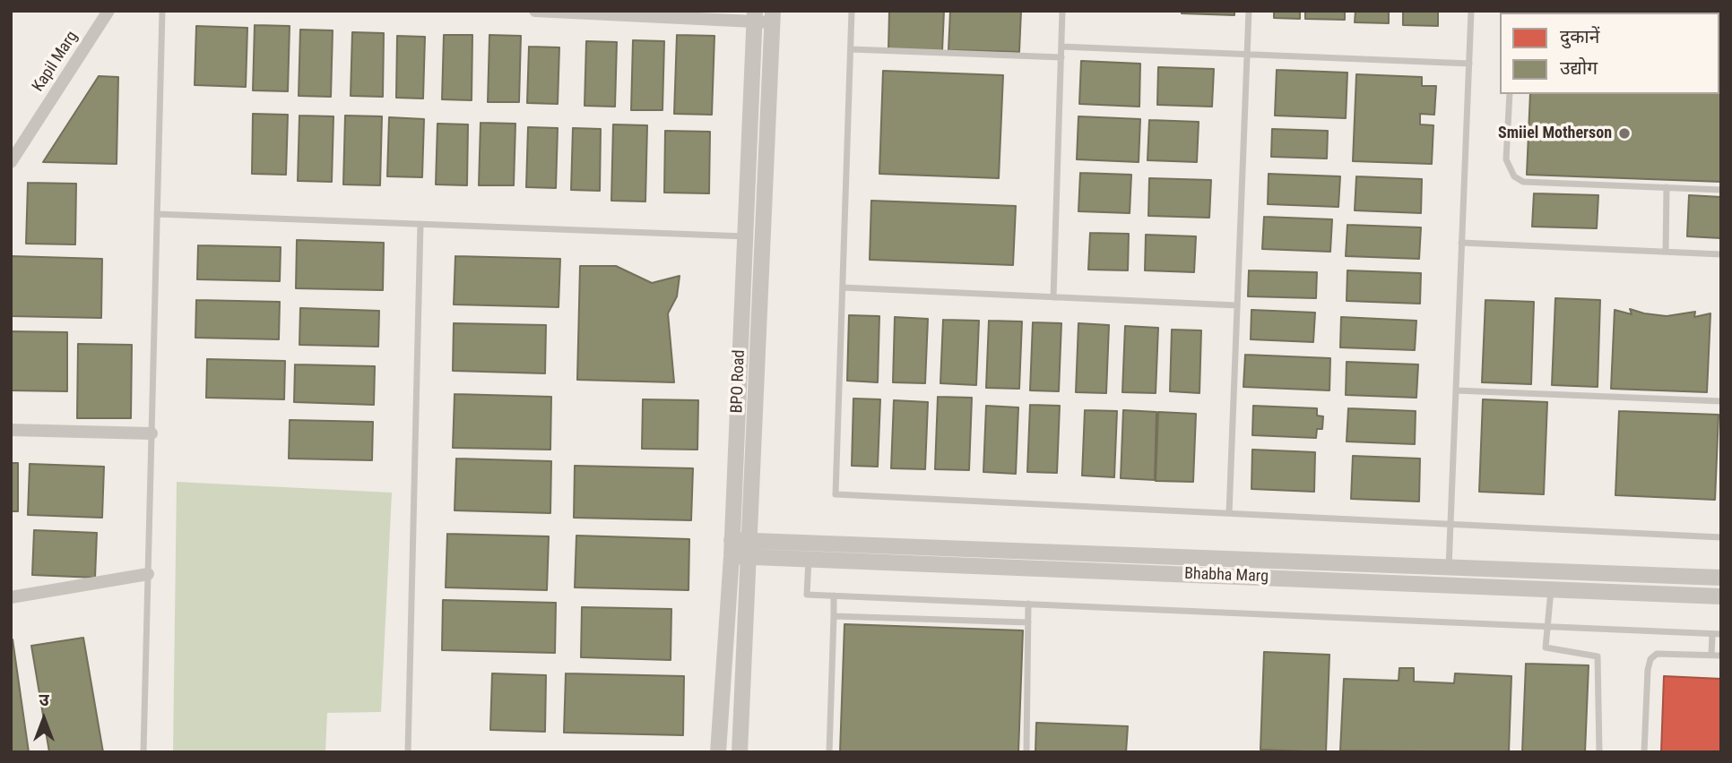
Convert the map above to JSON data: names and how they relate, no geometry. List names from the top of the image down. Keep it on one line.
{"streets":{"street":["Kapil Marg","BPO Road","Bhabha Marg"]},"crossings":[["BPO Road","Bhabha Marg"]],"places":["Smiiel Motherson"],"legend":["दुकानें","उद्योग"],"north":"top"}
